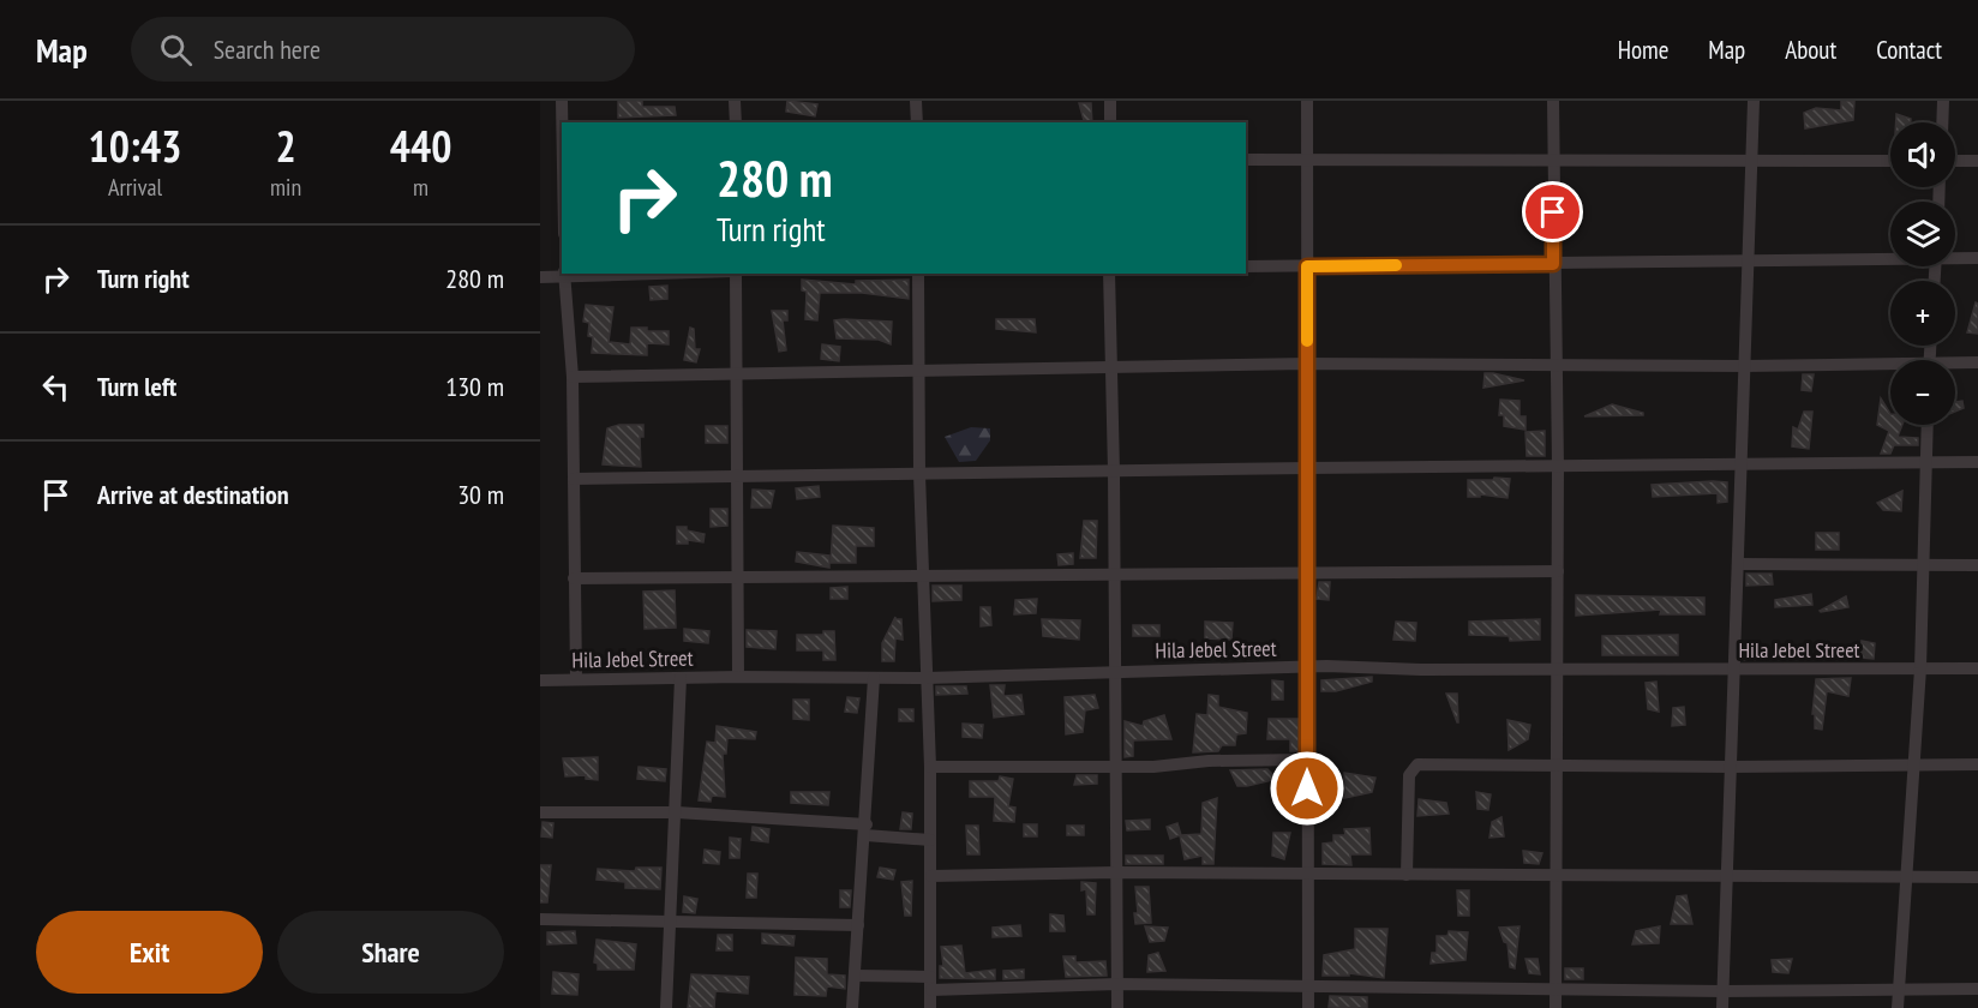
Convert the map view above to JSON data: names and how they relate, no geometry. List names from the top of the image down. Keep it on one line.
{"streets":{"street":["Hila Jebel Street"]},"page":{"header":"Map","search":"Search here","nav":["Home","Map","About","Contact"],"eta":["10:43","Arrival","2","min","440","m"],"map_buttons":["+","−"],"turn":["280 m","Turn right"],"list":[{"name":"Turn right","value":"280 m"},{"name":"Turn left","value":"130 m"},{"name":"Arrive at destination","value":"30 m"}],"buttons":["Exit","Share"]}}
